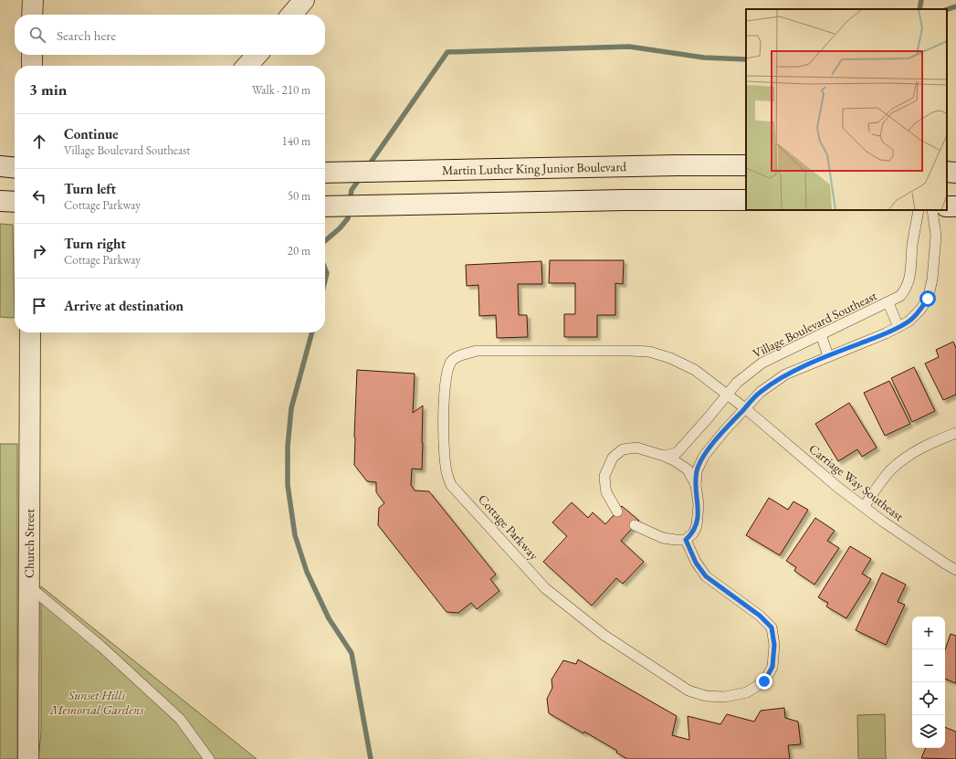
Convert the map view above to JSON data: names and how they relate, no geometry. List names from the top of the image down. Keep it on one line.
{"streets":{"main road":["Martin Luther King Junior Boulevard","Church Street"],"lane":["Village Boulevard Southeast","Carriage Way Southeast","Cottage Parkway"]},"crossings":[["Village Boulevard Southeast","Cottage Parkway"],["Carriage Way Southeast","Cottage Parkway"]],"parks":["Sunset Hills Memorial Gardens"],"page":{"search":"Search here","heading":["3 min","Walk · 210 m"],"list":[["Continue","Village Boulevard Southeast","140 m"],["Turn left","Cottage Parkway","50 m"],["Turn right","Cottage Parkway","20 m"],"Arrive at destination"],"map_buttons":["+","−"]}}
